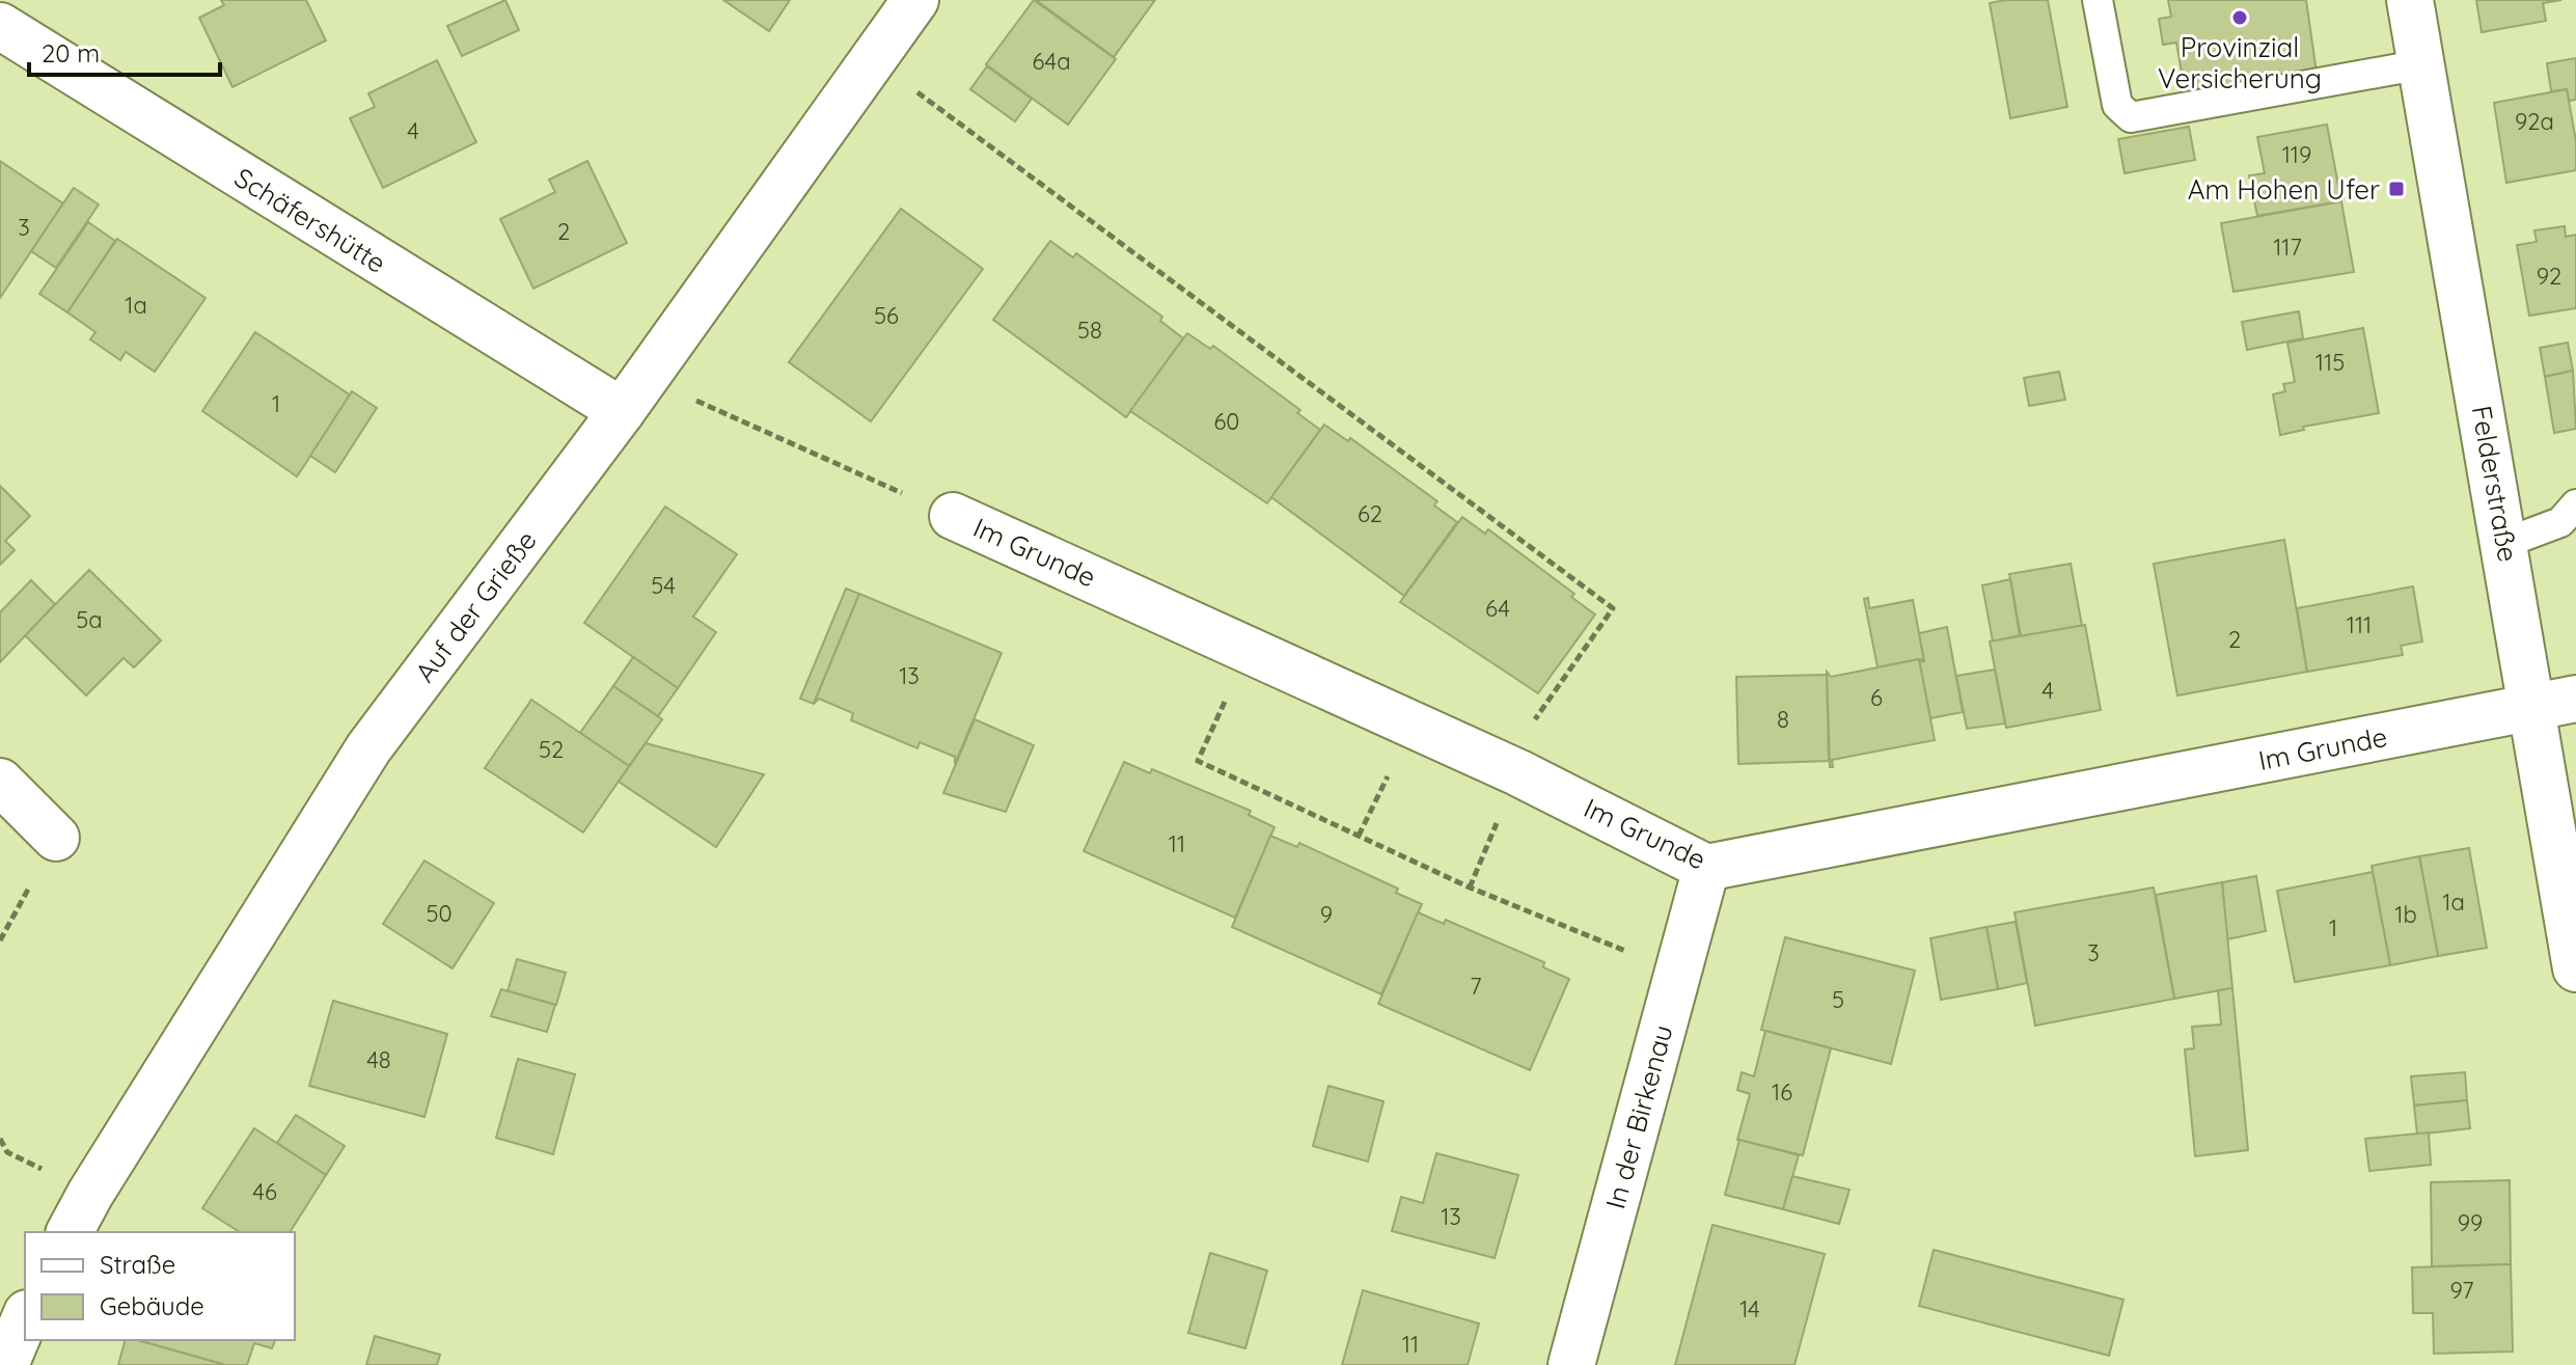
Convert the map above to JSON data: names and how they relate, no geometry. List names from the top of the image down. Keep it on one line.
{"streets":{"street":["Schäfershütte","Felderstraße","Im Grunde","Auf der Grieße","In der Birkenau"]},"crossings":[["Schäfershütte","Auf der Grieße"],["Felderstraße","Im Grunde"],["Im Grunde","In der Birkenau"]],"places":{"other":["Provinzial Versicherung"],"transit":["Am Hohen Ufer"]},"house_numbers":["64a","92a","4","119","3","2","117","92","1a","56","58","115","1","60","62","54","64","5a","111","2","13","4","6","8","52","11","1a","50","9","1b","1","3","7","5","48","16","46","13","99","97","14","11"],"legend":["Straße","Gebäude"],"scale_bar":"20 m"}
